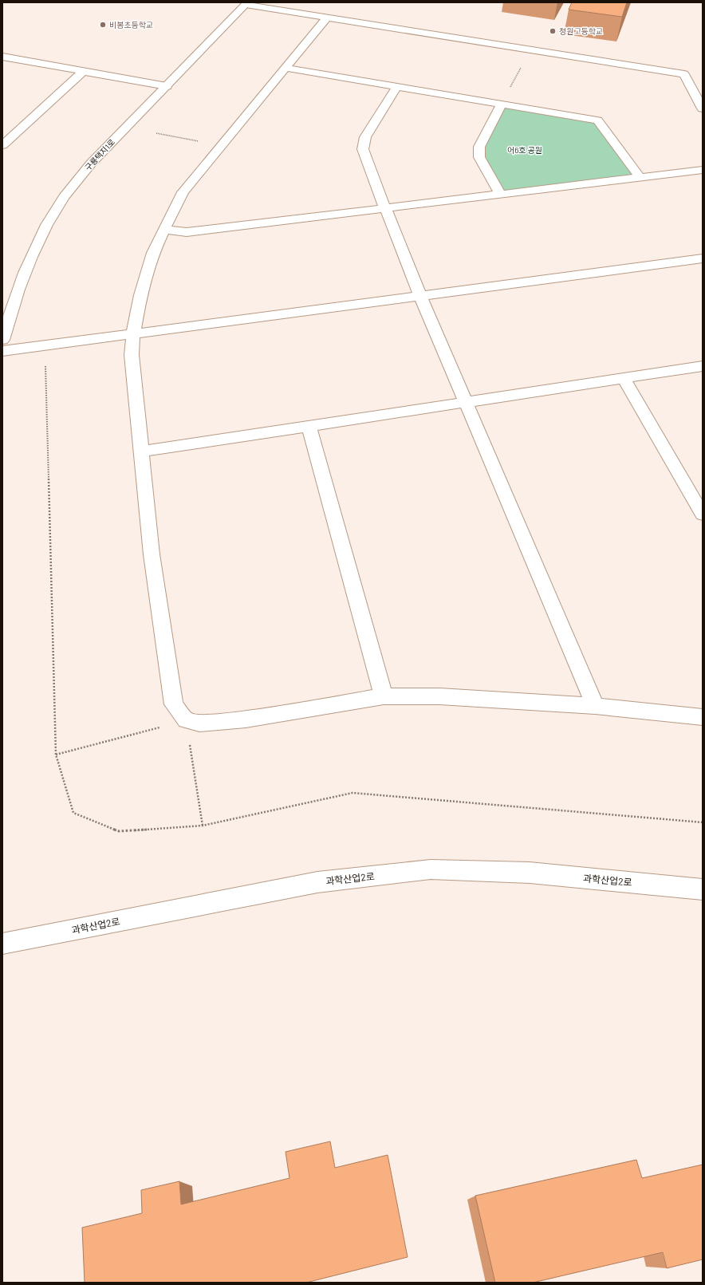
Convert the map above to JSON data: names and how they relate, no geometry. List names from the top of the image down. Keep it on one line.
{"streets":{"street":["구룡택지1로","과학산업2로"]},"parks":["어6호 공원"],"places":["비봉초등학교","청원고등학교"]}
